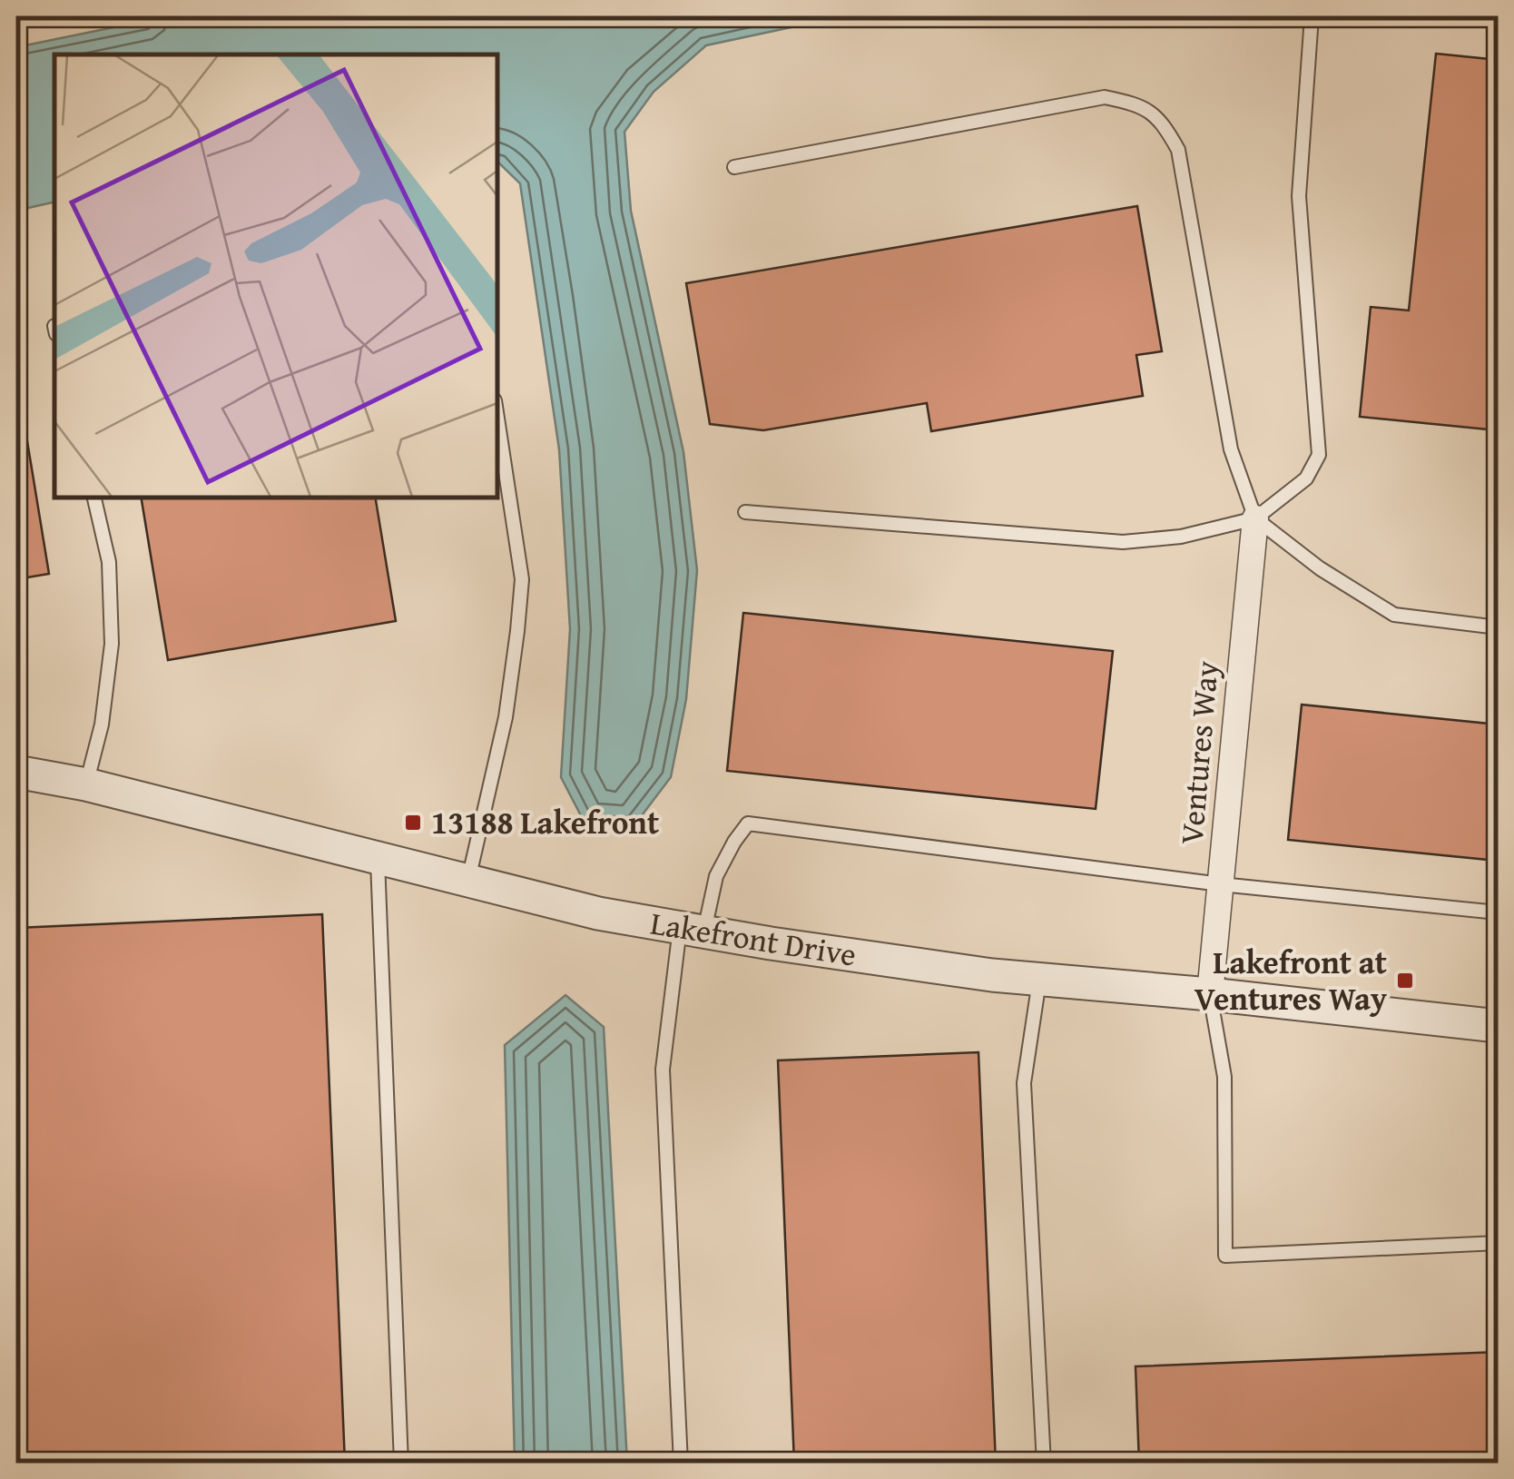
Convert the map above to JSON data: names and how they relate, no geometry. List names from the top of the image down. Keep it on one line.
{"streets":{"street":["Ventures Way","Lakefront Drive"]},"crossings":[["Ventures Way","Lakefront Drive"]],"places":{"transit":["13188 Lakefront","Lakefront at Ventures Way"]}}
